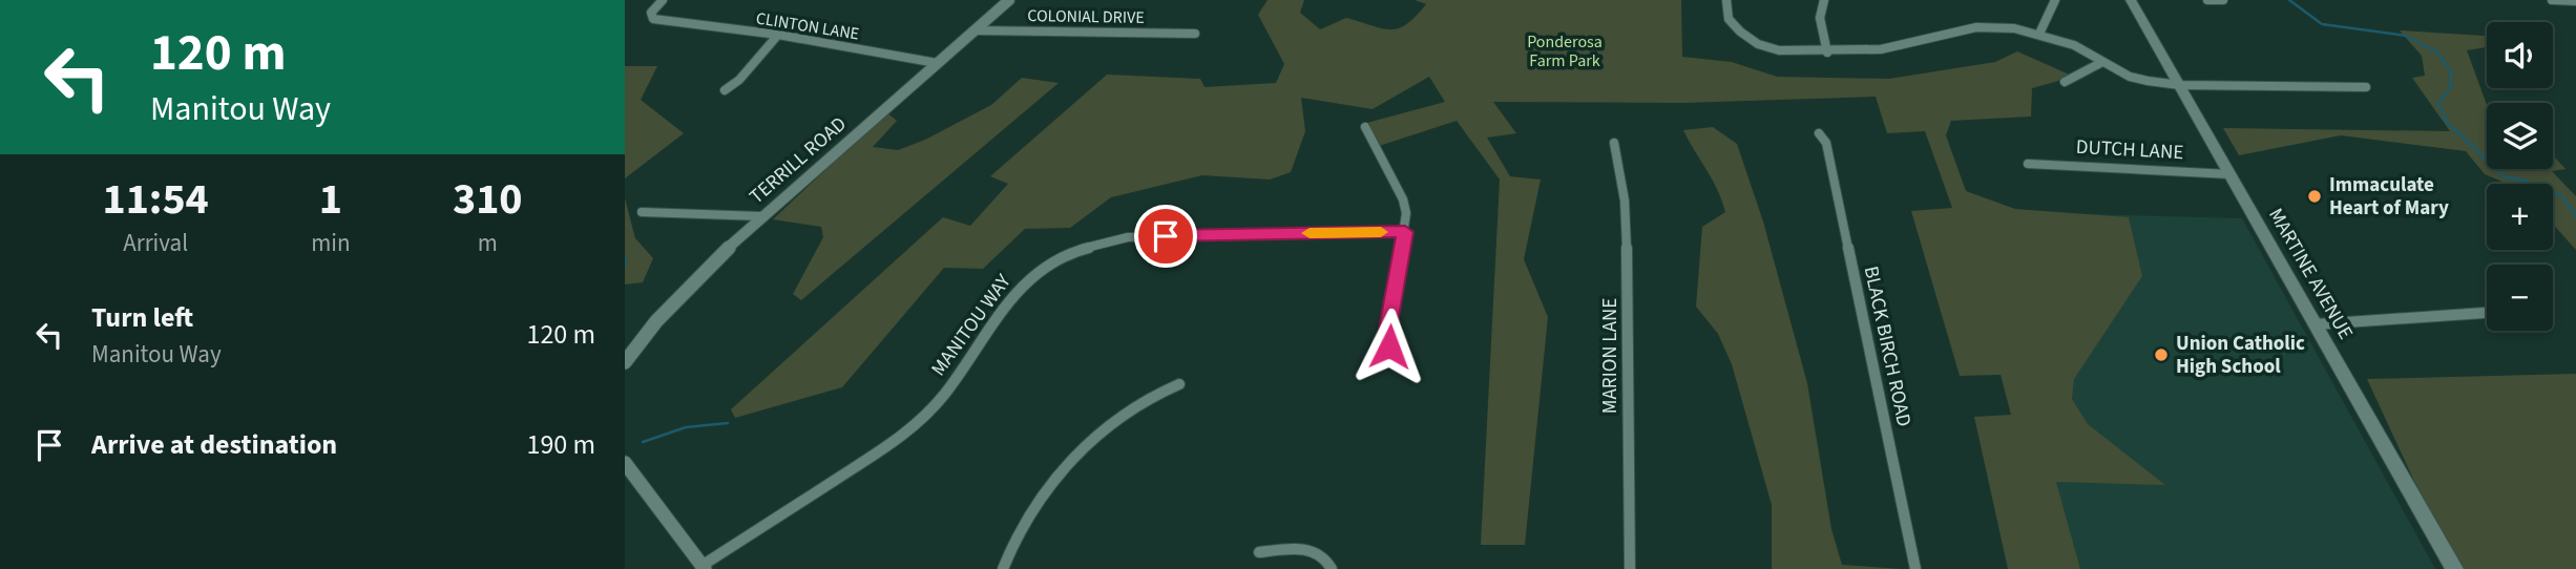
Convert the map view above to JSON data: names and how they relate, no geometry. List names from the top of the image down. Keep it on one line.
{"streets":{"main road":["MARTINE AVENUE"],"street":["COLONIAL DRIVE","CLINTON LANE","DUTCH LANE","TERRILL ROAD","MANITOU WAY","BLACK BIRCH ROAD","MARION LANE"]},"crossings":[["COLONIAL DRIVE","TERRILL ROAD"],["CLINTON LANE","TERRILL ROAD"],["DUTCH LANE","MARTINE AVENUE"]],"parks":["Ponderosa Farm Park"],"places":["Immaculate Heart of Mary","Union Catholic High School"],"page":{"turn":["120 m","Manitou Way"],"map_buttons":["+","−"],"eta":["11:54","Arrival","1","min","310","m"],"list":[{"name":"Turn left","note":"Manitou Way","value":"120 m"},{"name":"Arrive at destination","value":"190 m"}]}}
